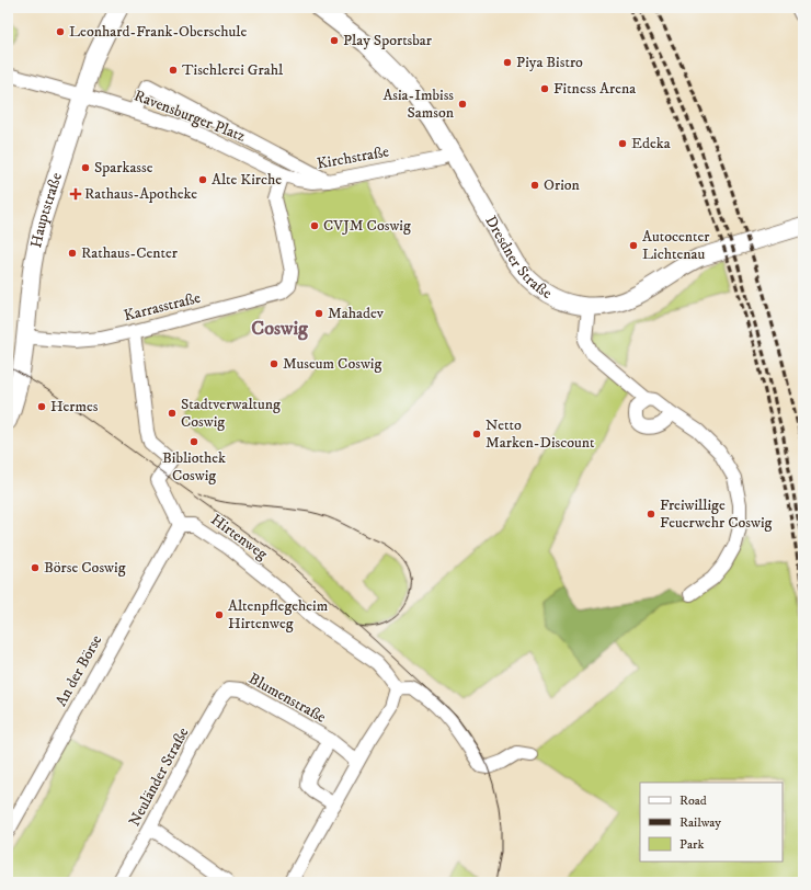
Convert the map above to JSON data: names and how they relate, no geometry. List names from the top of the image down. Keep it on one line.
{"streets":{"main road":["Hauptstraße","Dresdner Straße"],"street":["Ravensburger Platz","Kirchstraße","Karrasstraße","Hirtenweg","An der Börse","Blumenstraße","Neuländer Straße"]},"crossings":[["Ravensburger Platz","Kirchstraße"],["Ravensburger Platz","Hauptstraße"],["Ravensburger Platz","Karrasstraße"],["Kirchstraße","Dresdner Straße"],["Kirchstraße","Karrasstraße"],["Hauptstraße","Karrasstraße"],["Hirtenweg","An der Börse"],["Blumenstraße","Neuländer Straße"]],"districts":["Coswig"],"places":{"other":["Leonhard-Frank-Oberschule","Play Sportsbar","Piya Bistro","Tischlerei Grahl","Fitness Arena","Asia-Imbiss Samson","Edeka","Sparkasse","Alte Kirche","Orion","CVJM Coswig","Autocenter Lichtenau","Rathaus-Center","Mahadev","Museum Coswig","Hermes","Stadtverwaltung Coswig","Netto Marken-Discount","Bibliothek Coswig","Freiwillige Feuerwehr Coswig","Börse Coswig","Altenpflegeheim Hirtenweg"],"health":["Rathaus-Apotheke"]},"legend":["Road","Railway","Park"]}
